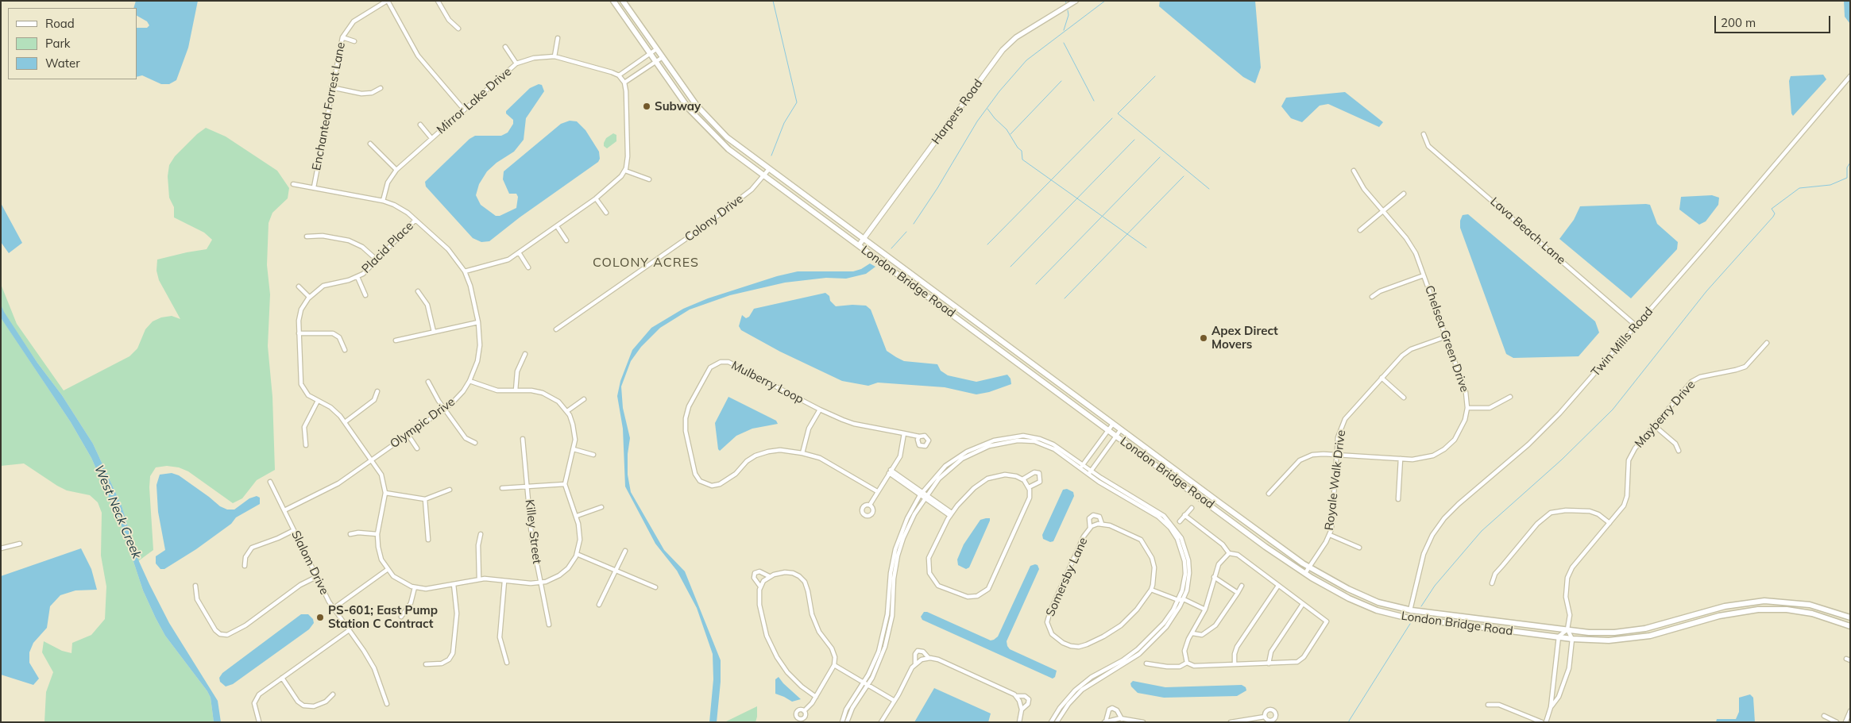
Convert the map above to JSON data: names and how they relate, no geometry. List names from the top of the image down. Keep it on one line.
{"streets":{"main road":["London Bridge Road"],"street":["Mirror Lake Drive","Enchanted Forrest Lane","Harpers Road","Colony Drive","Lava Beach Lane","Placid Place","Chelsea Green Drive","Twin Mills Road","Mulberry Loop","Mayberry Drive","Olympic Drive","Royale Walk Drive","Killey Street","Slalom Drive","Somersby Lane"]},"crossings":[["Mirror Lake Drive","Olympic Drive"],["Enchanted Forrest Lane","Olympic Drive"],["Harpers Road","London Bridge Road"],["Colony Drive","London Bridge Road"],["Lava Beach Lane","Twin Mills Road"],["Placid Place","Olympic Drive"],["London Bridge Road","Twin Mills Road"],["London Bridge Road","Mayberry Drive"],["London Bridge Road","Royale Walk Drive"],["Chelsea Green Drive","Royale Walk Drive"],["Olympic Drive","Slalom Drive"]],"districts":["COLONY ACRES"],"water":["West Neck Creek"],"places":["Subway","Apex Direct Movers","PS-601; East Pump Station C Contract"],"legend":["Road","Park","Water"],"scale_bar":"200 m"}
